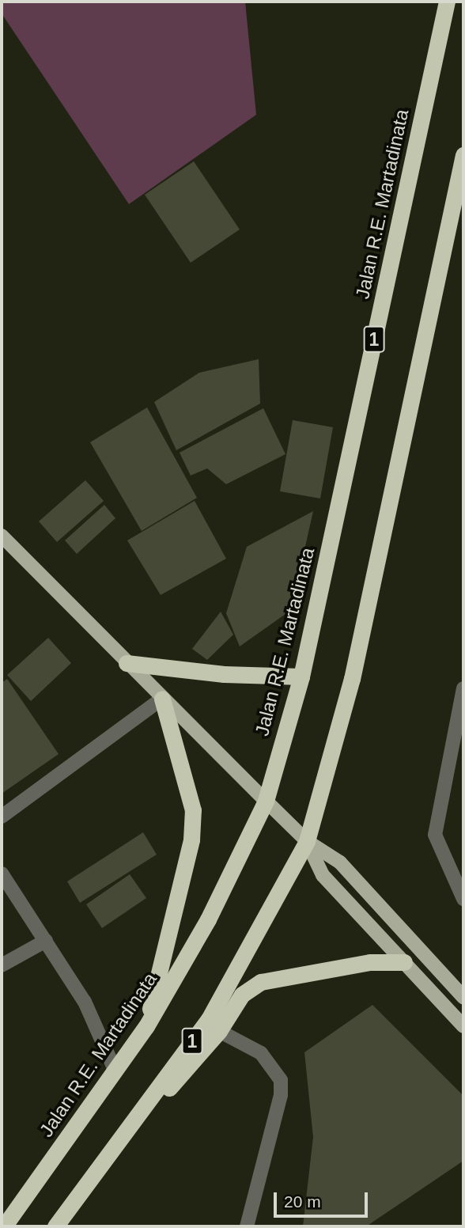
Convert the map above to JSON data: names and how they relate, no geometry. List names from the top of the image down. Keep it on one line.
{"streets":{"highway":["Jalan R.E. Martadinata","1"]},"scale_bar":"20 m"}
